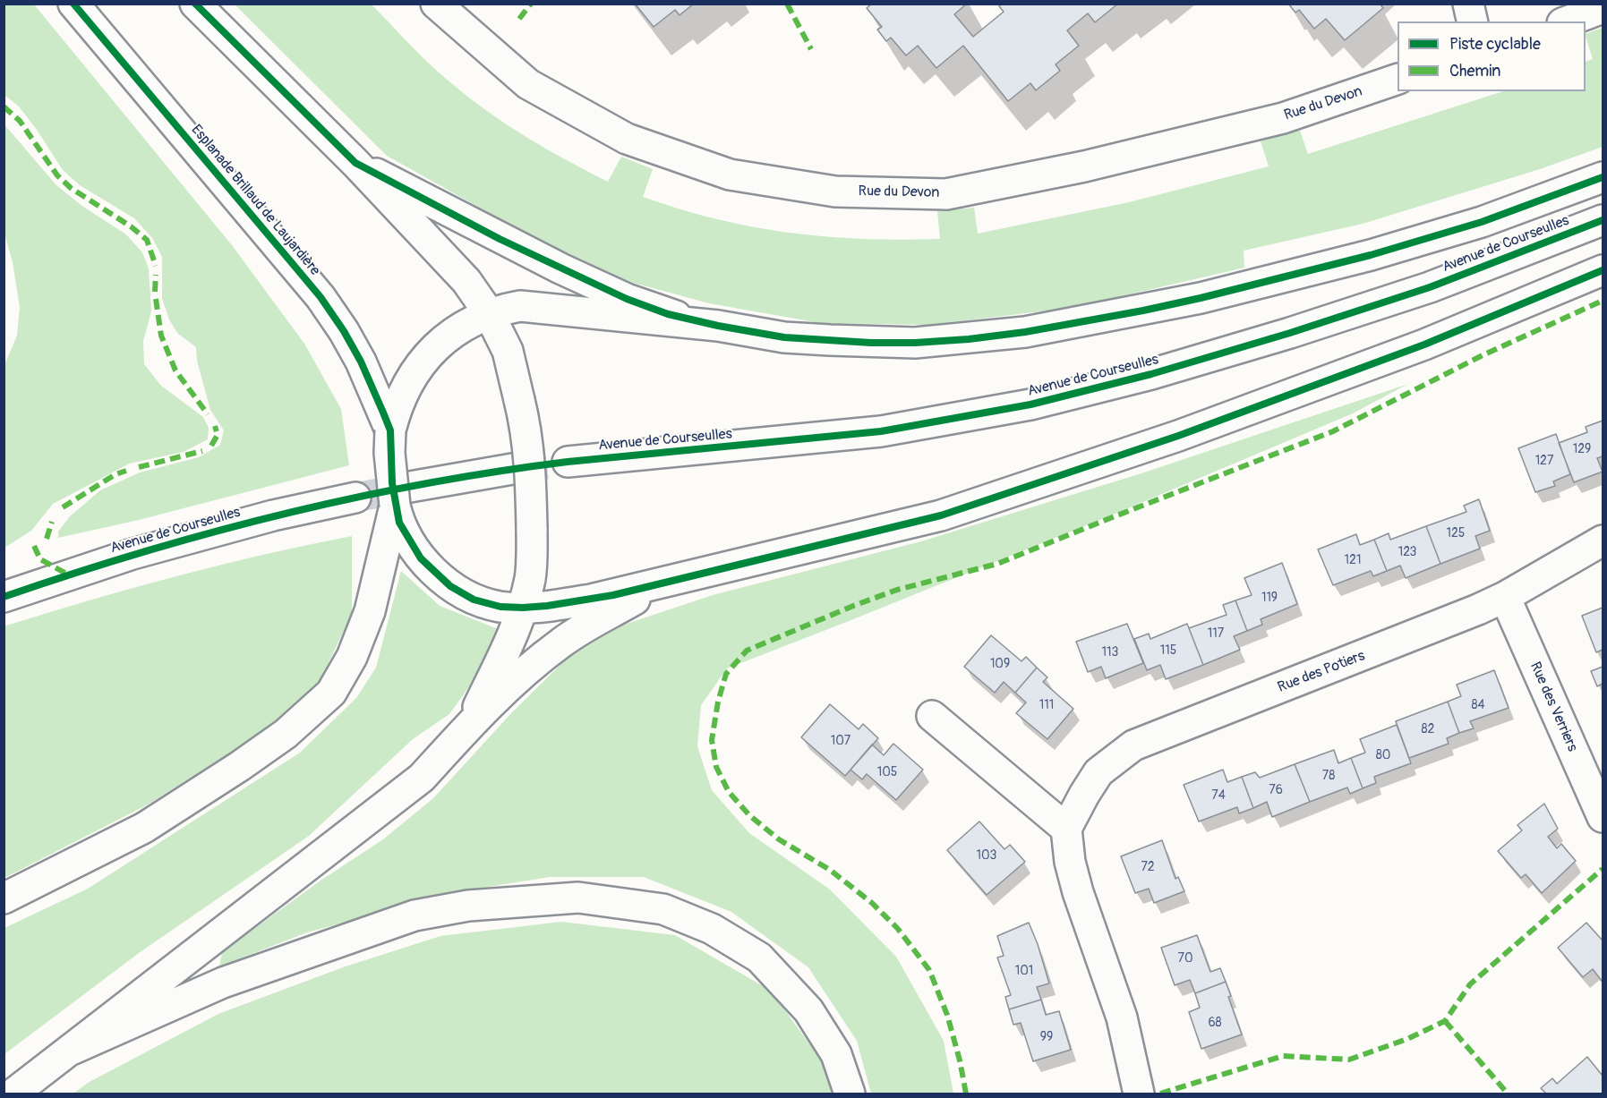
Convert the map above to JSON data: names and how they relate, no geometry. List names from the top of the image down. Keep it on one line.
{"streets":{"main road":["Rue du Devon","Esplanade Brillaud de Laujardière","Avenue de Courseulles","Rue des Potiers","Rue des Verriers"]},"crossings":[["Rue des Potiers","Rue des Verriers"]],"house_numbers":["129","127","125","123","121","119","117","115","113","109","111","84","82","107","80","105","78","76","74","103","72","70","101","68","99"],"legend":["Piste cyclable","Chemin"]}
